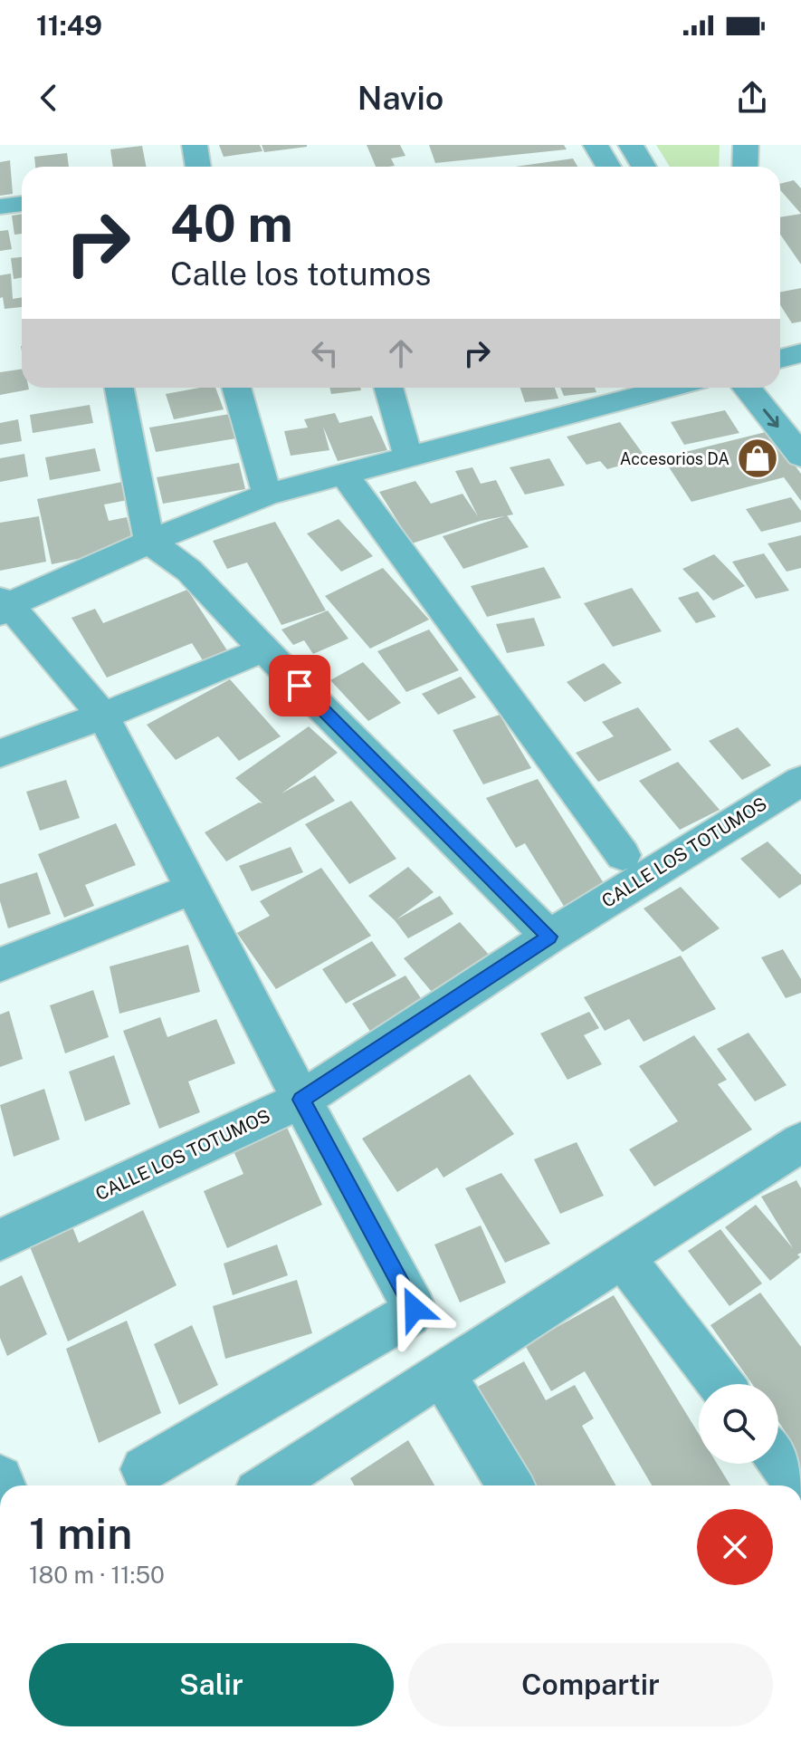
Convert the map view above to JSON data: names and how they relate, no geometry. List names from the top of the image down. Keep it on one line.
{"streets":{"street":["CALLE LOS TOTUMOS"]},"places":{"shop":["Accesorios DA"]},"page":{"status":"11:49","header":"Navio","turn":["40 m","Calle los totumos"],"heading":["1 min","180 m · 11:50"],"buttons":["Salir","Compartir"]}}
